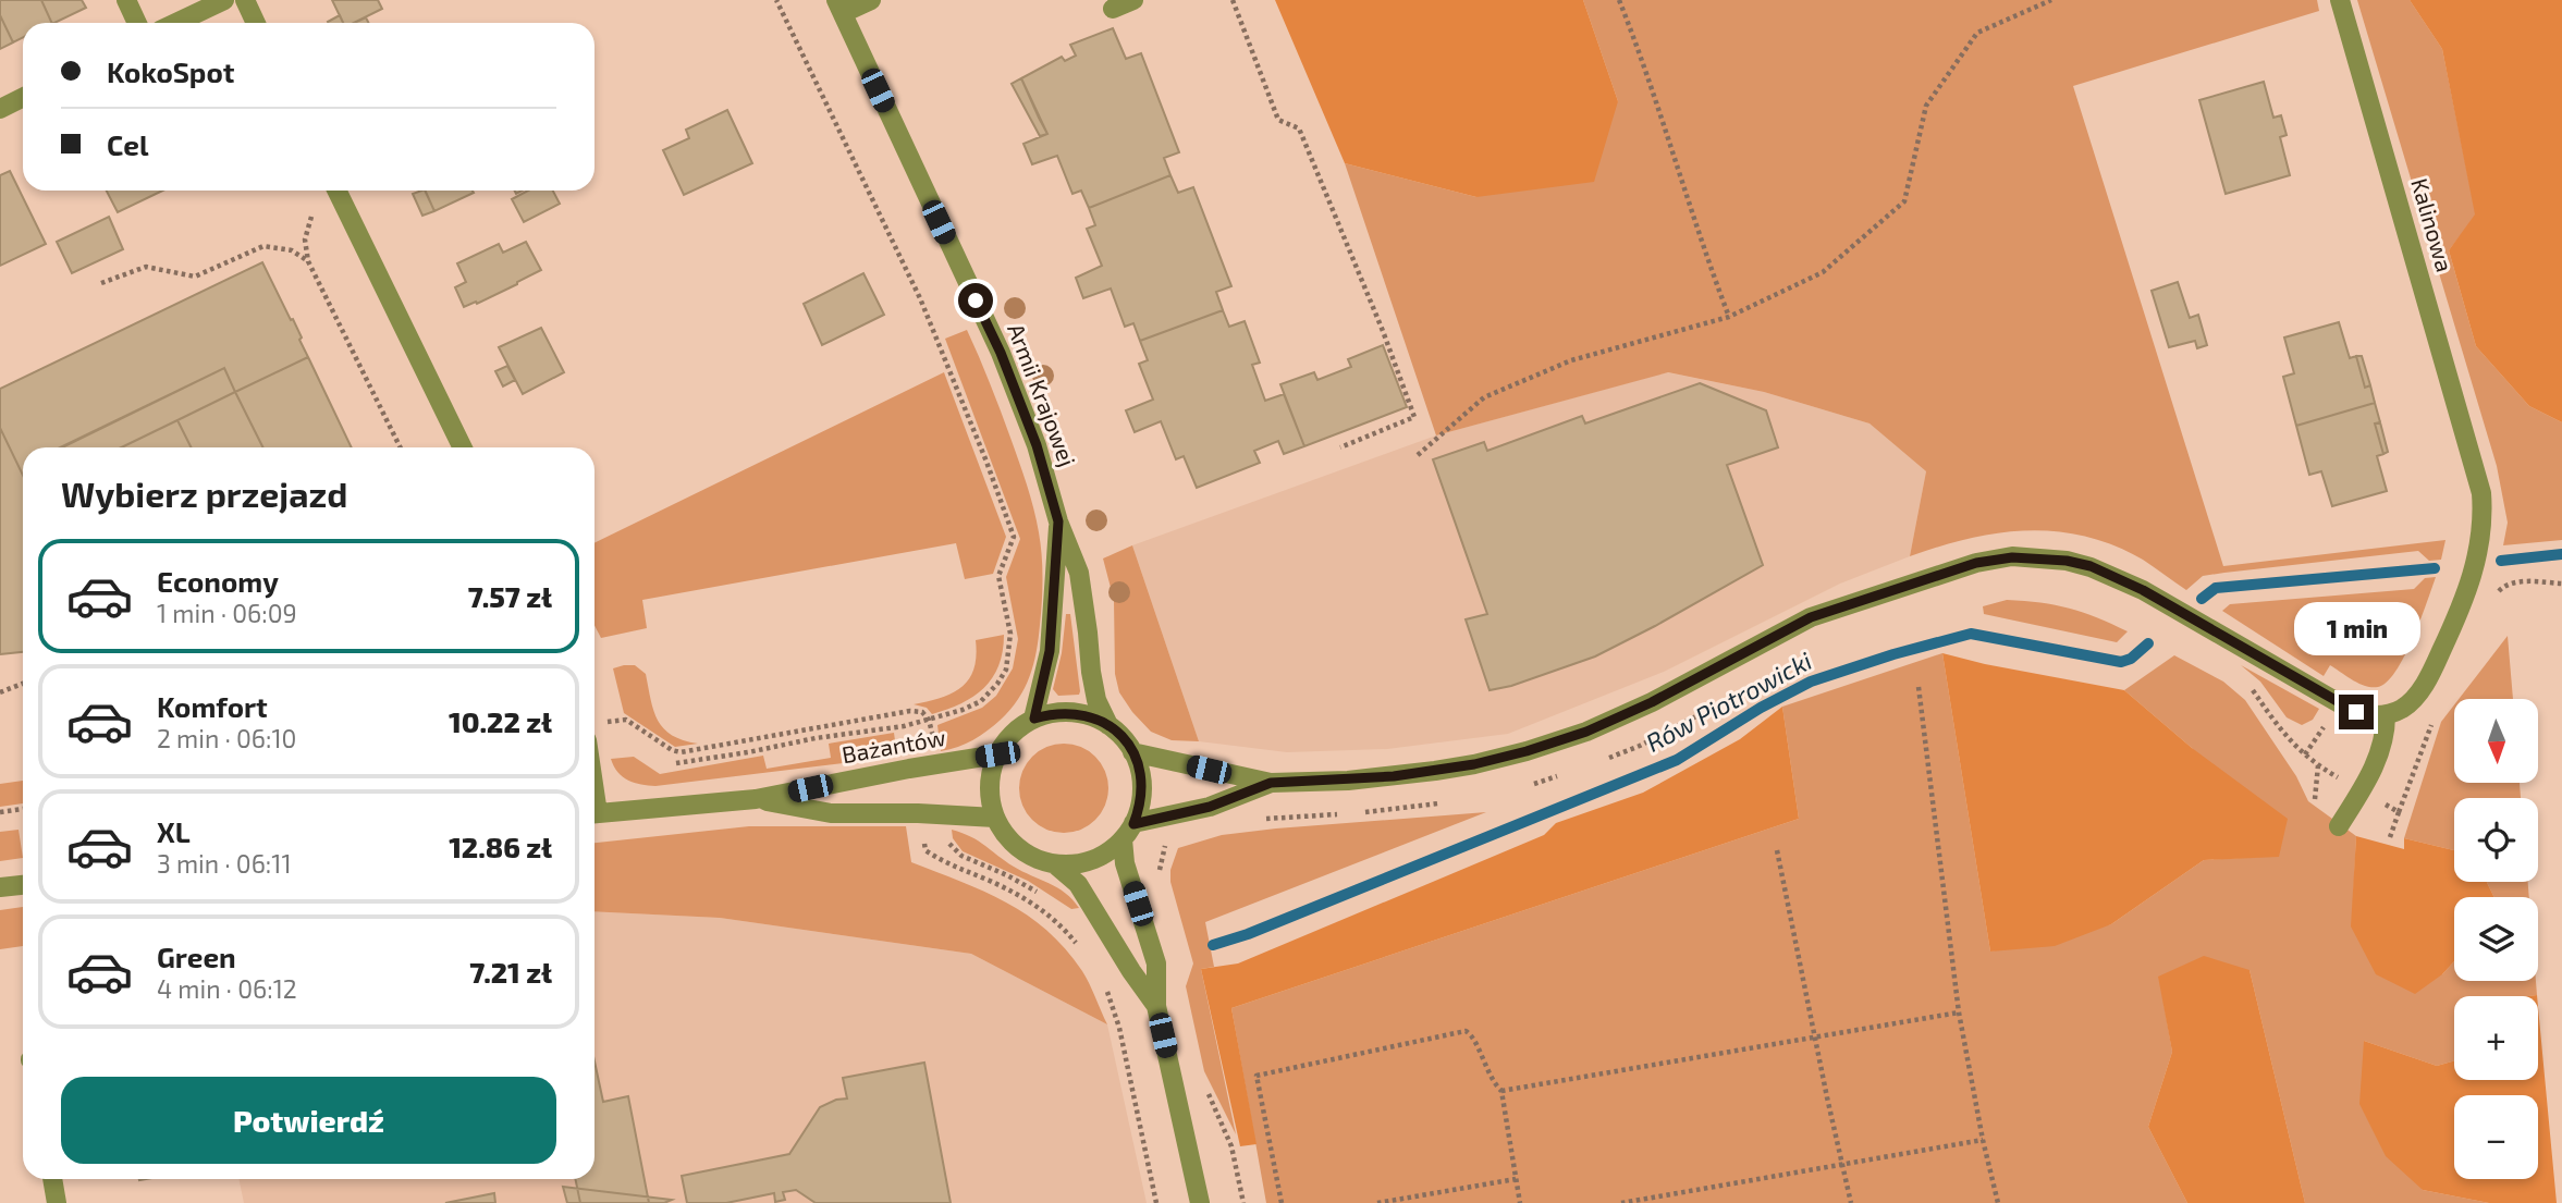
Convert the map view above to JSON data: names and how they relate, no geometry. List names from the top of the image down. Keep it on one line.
{"streets":{"street":["Kalinowa","Armii Krajowej","Bażantów"]},"crossings":[["Armii Krajowej","Bażantów"]],"water":["Rów Piotrowicki"],"north":"bottom","page":{"banner":["KokoSpot","Cel"],"heading":"Wybierz przejazd","list":[{"name":"Economy","note":"1 min · 06:09","value":"7.57 zł"},{"name":"Komfort","note":"2 min · 06:10","value":"10.22 zł"},{"name":"XL","note":"3 min · 06:11","value":"12.86 zł"},{"name":"Green","note":"4 min · 06:12","value":"7.21 zł"}],"bubble":"1 min","map_buttons":["+","−"],"buttons":"Potwierdź"}}
